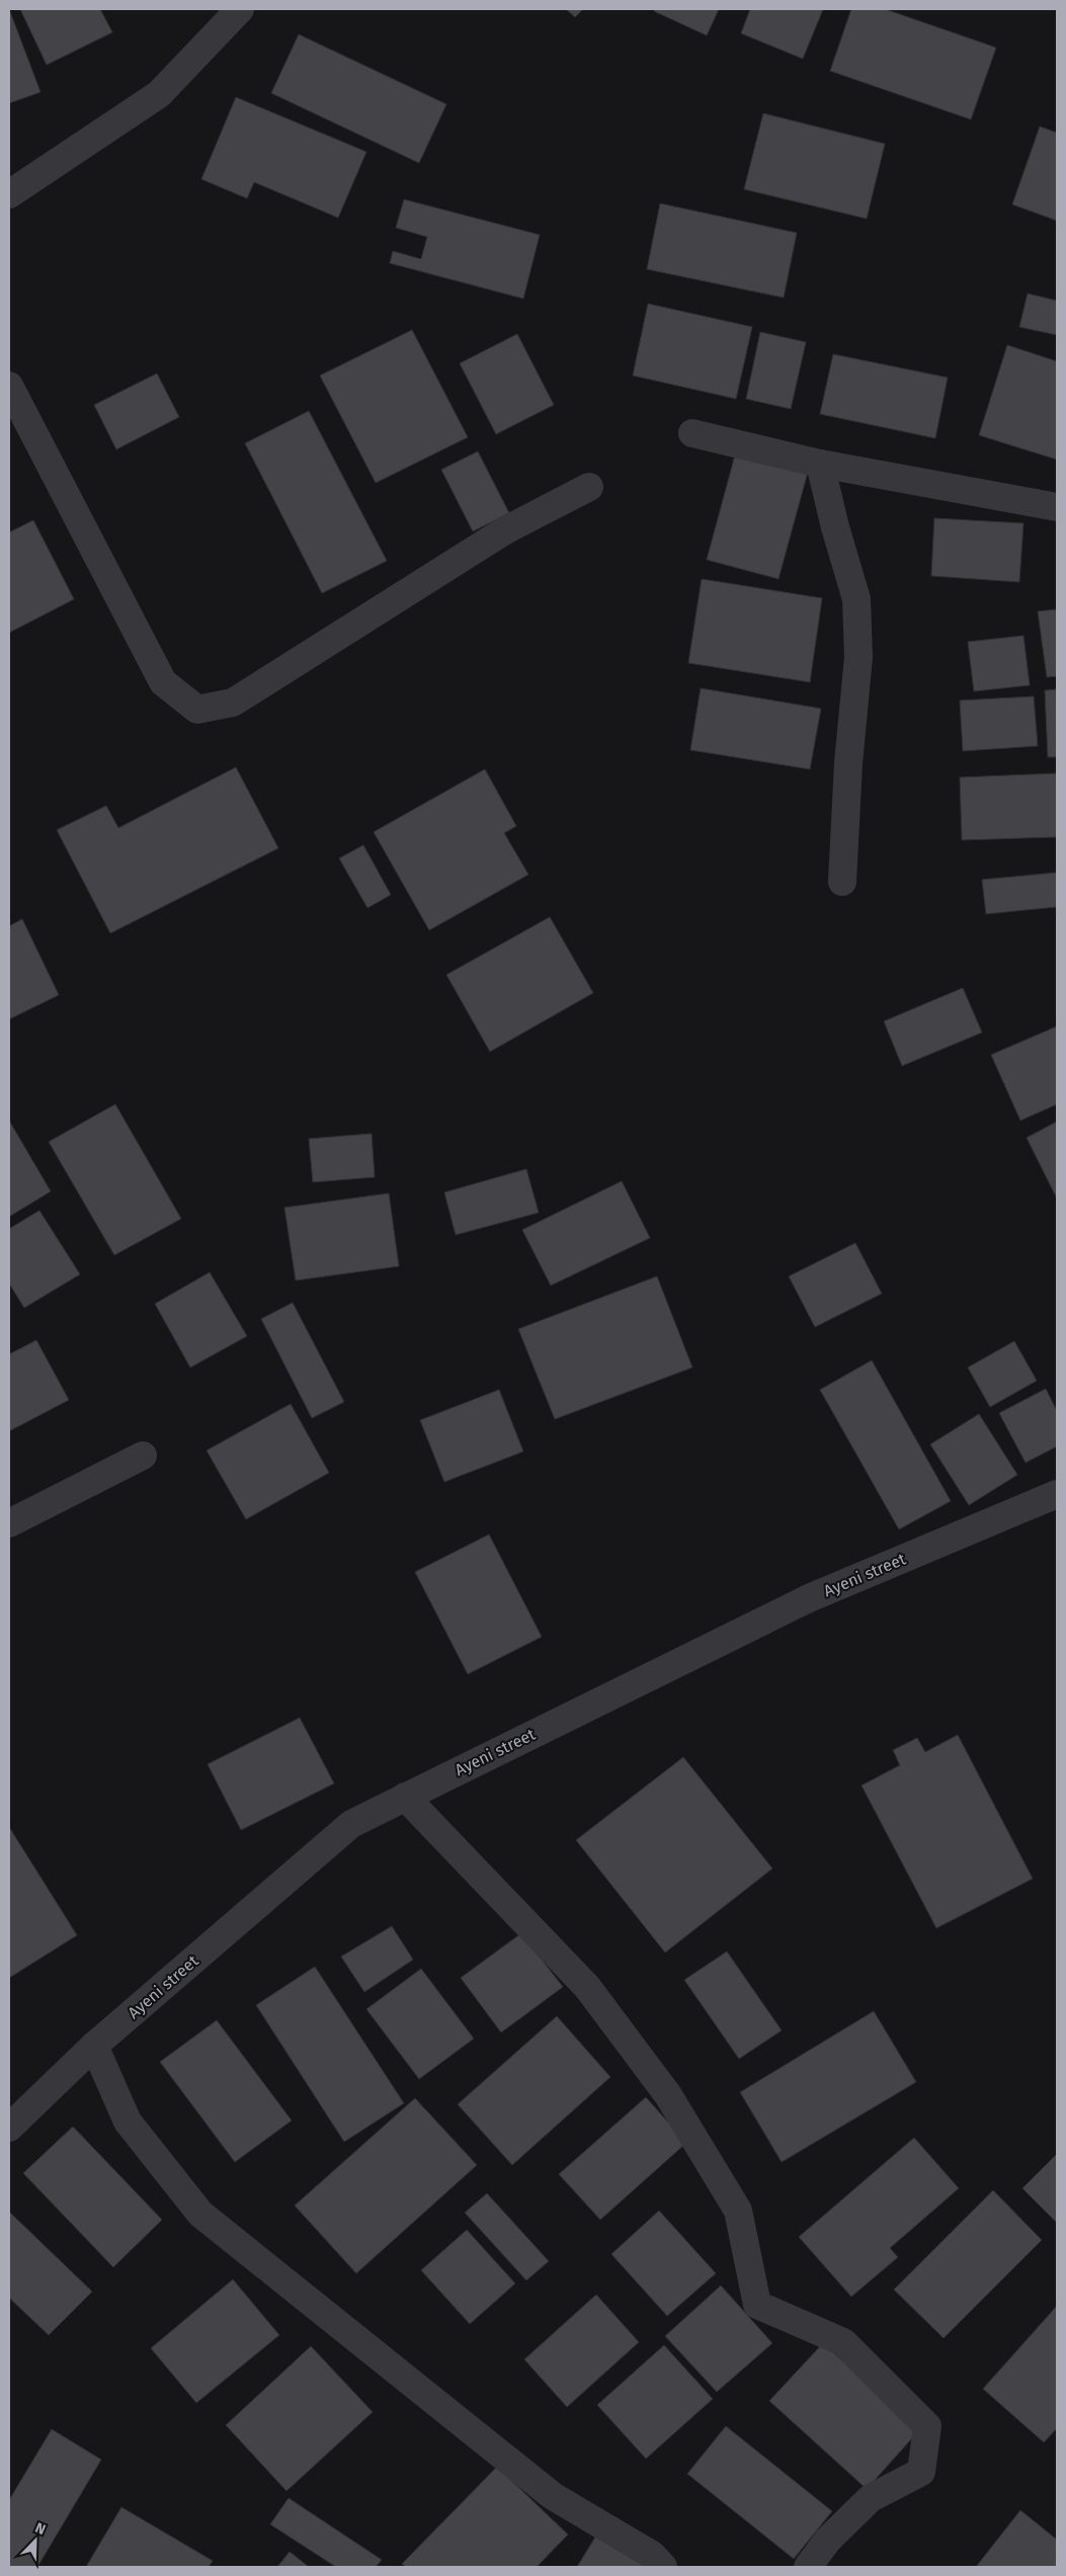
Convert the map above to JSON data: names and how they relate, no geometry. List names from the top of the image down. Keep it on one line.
{"streets":{"street":["Ayeni street"]},"north":"top right"}
